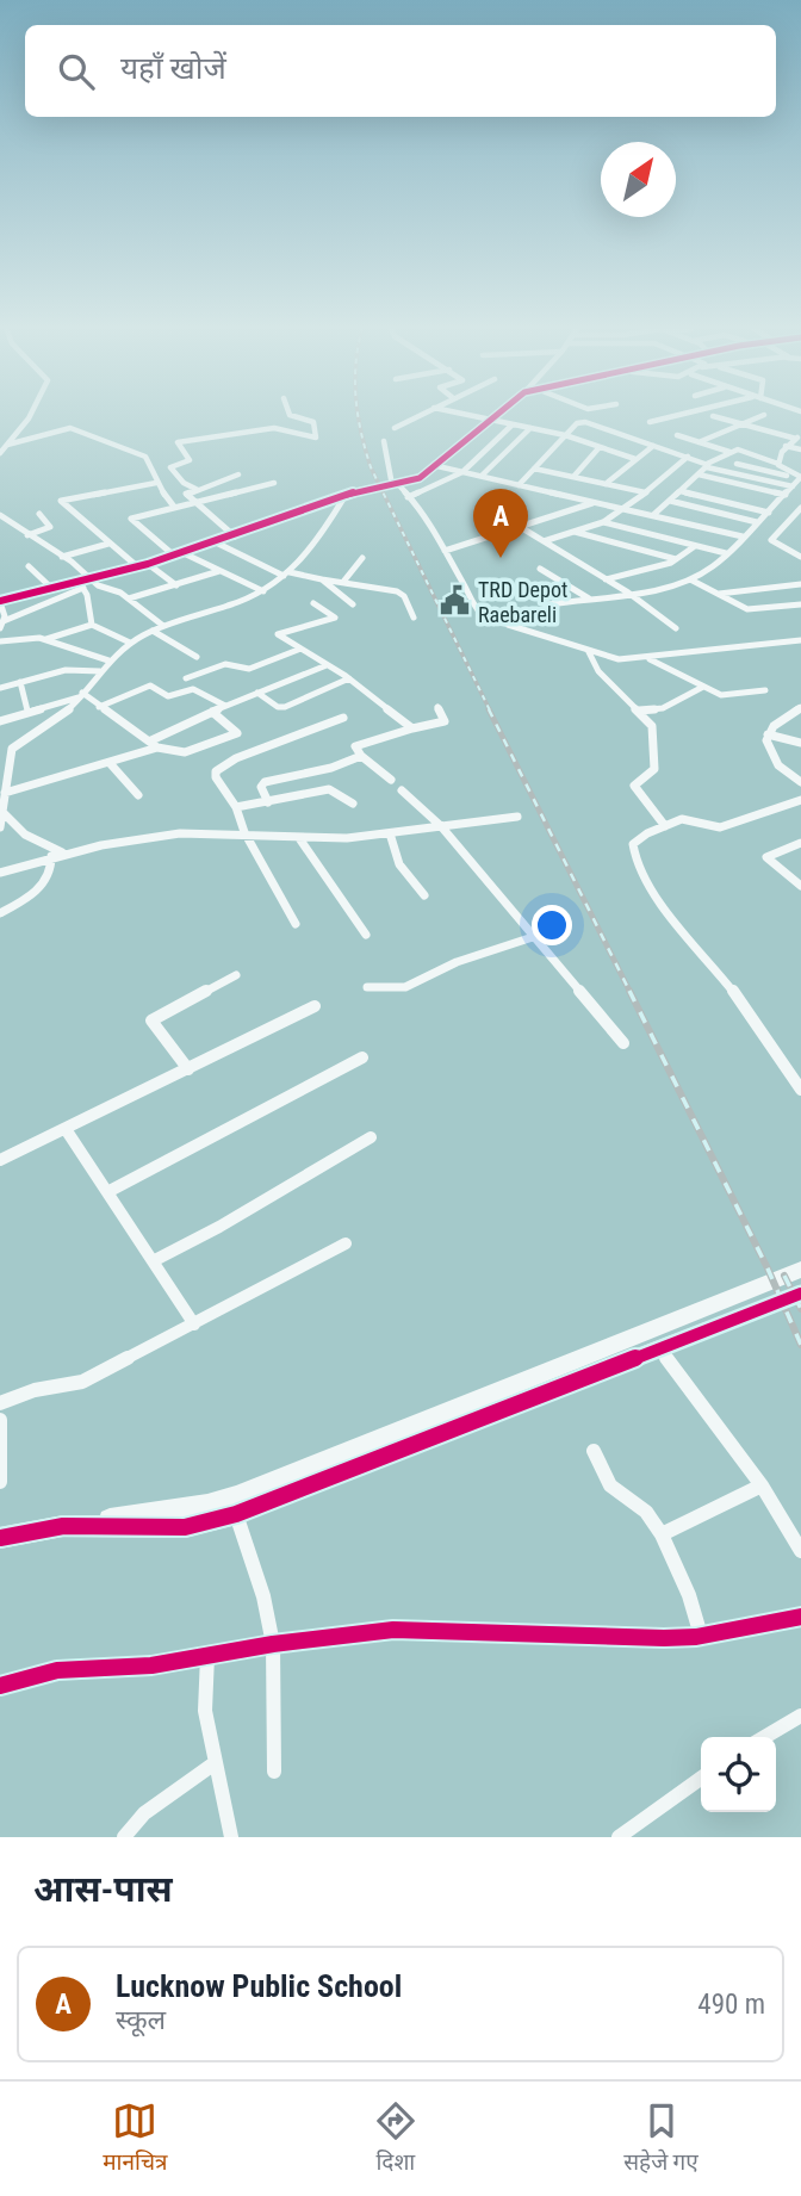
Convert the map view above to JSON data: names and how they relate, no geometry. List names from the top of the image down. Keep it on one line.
{"places":{"public building":["TRD Depot Raebareli"]},"north":"top right","page":{"search":"यहाँ खोजें","pins":"A","heading":"आस-पास","list":[{"mark":"A","name":"Lucknow Public School","note":"स्कूल","value":"490 m"}],"nav":["मानचित्र","दिशा","सहेजे गए"]}}
